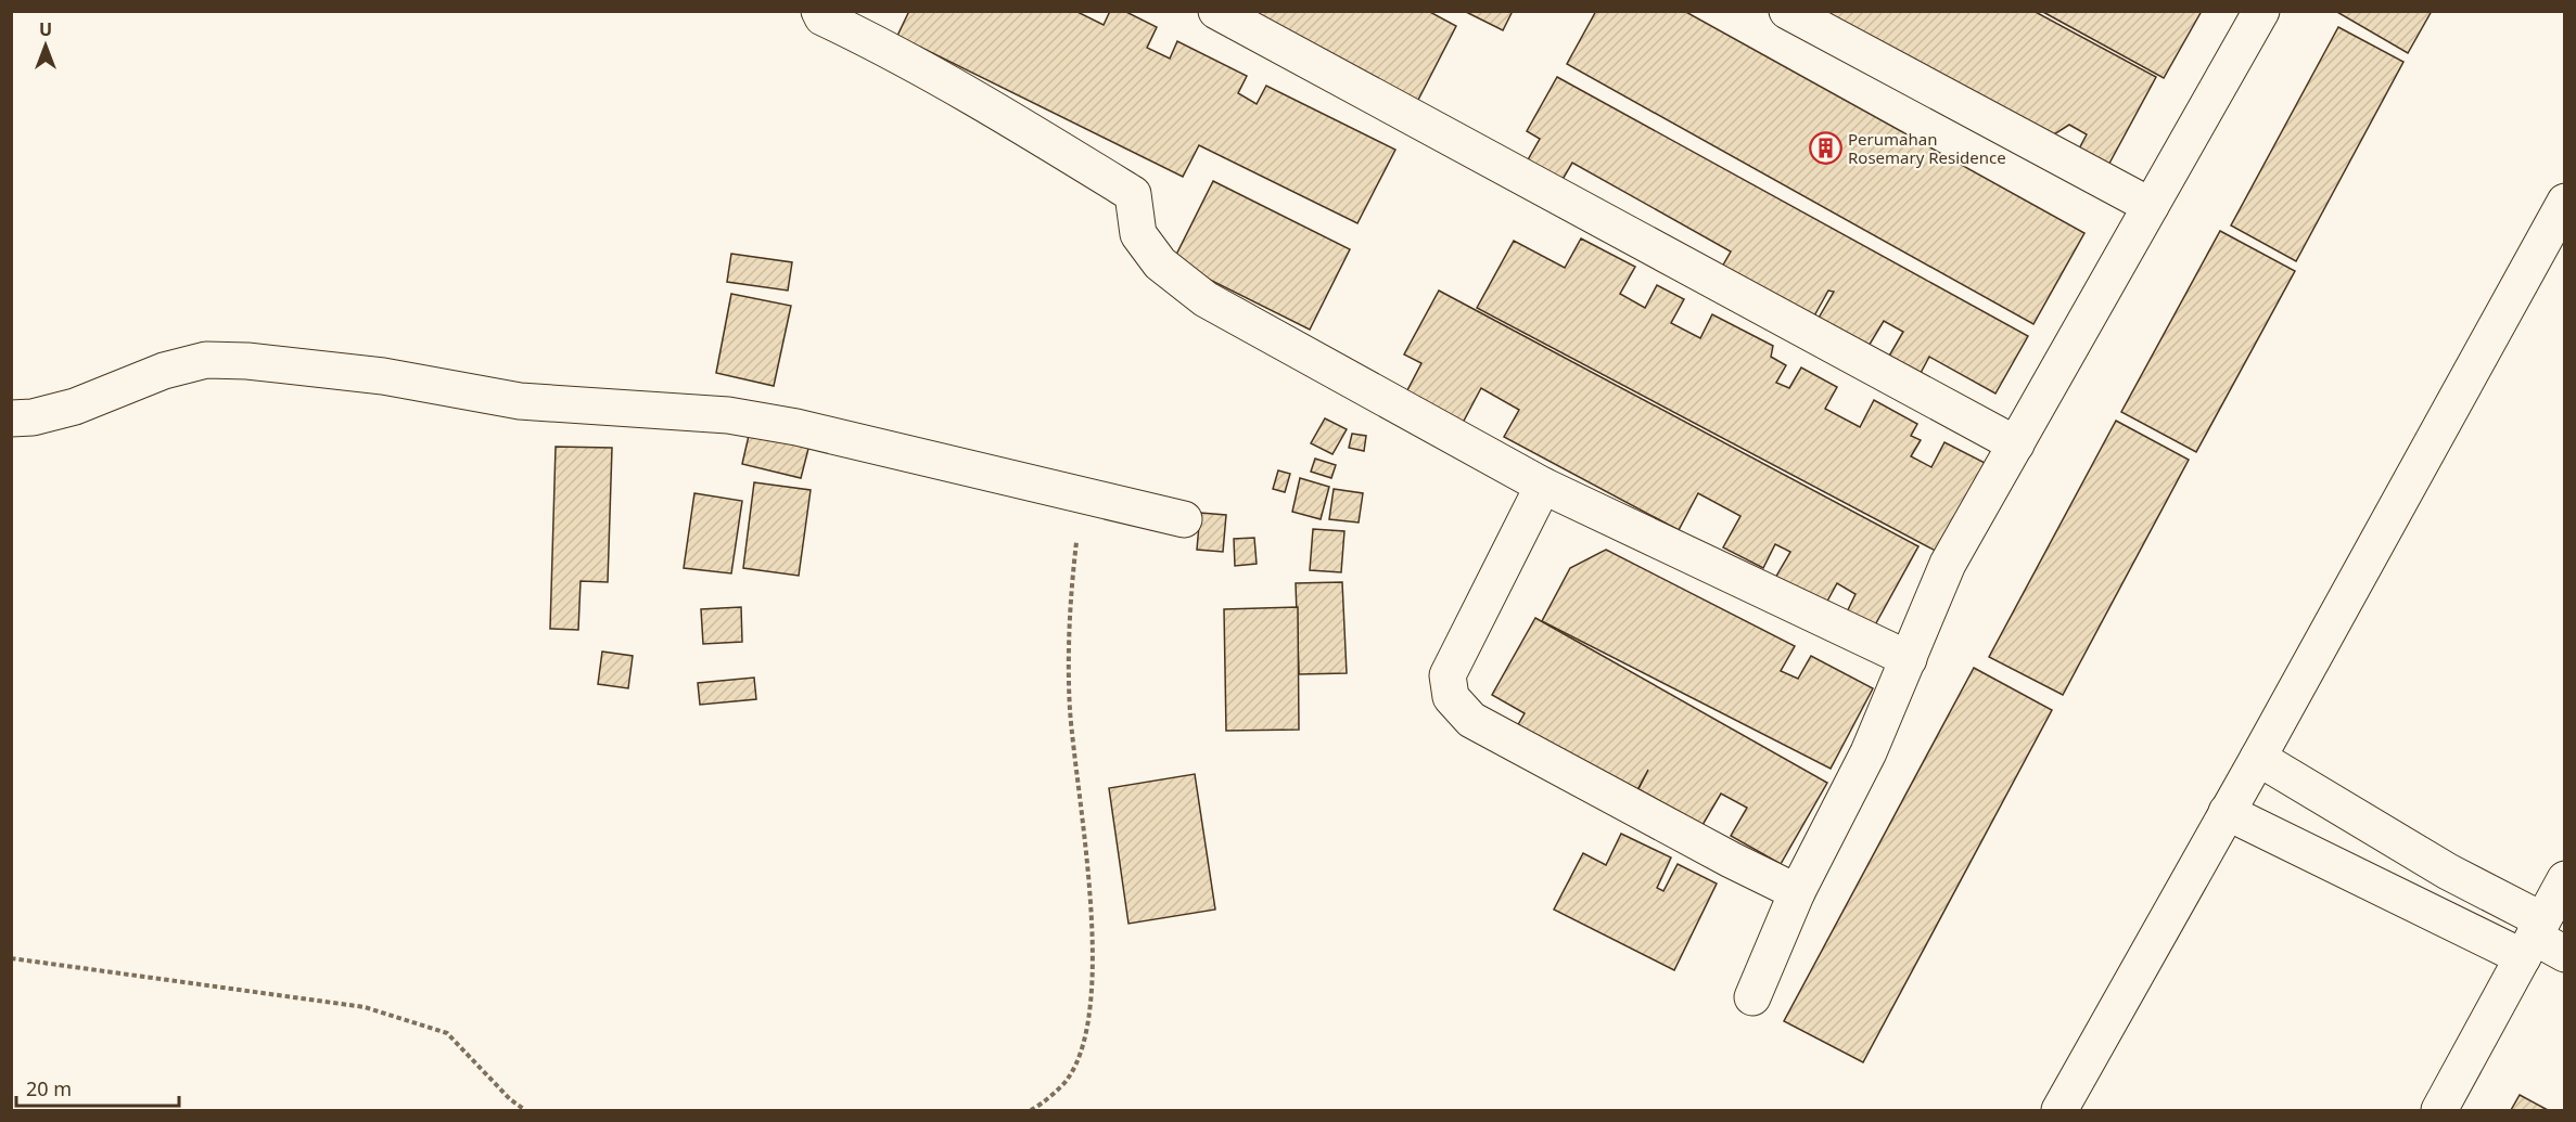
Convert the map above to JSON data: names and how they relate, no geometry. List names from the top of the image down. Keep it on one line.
{"places":{"building":["Perumahan Rosemary Residence"]},"scale_bar":"20 m","north":"top"}
